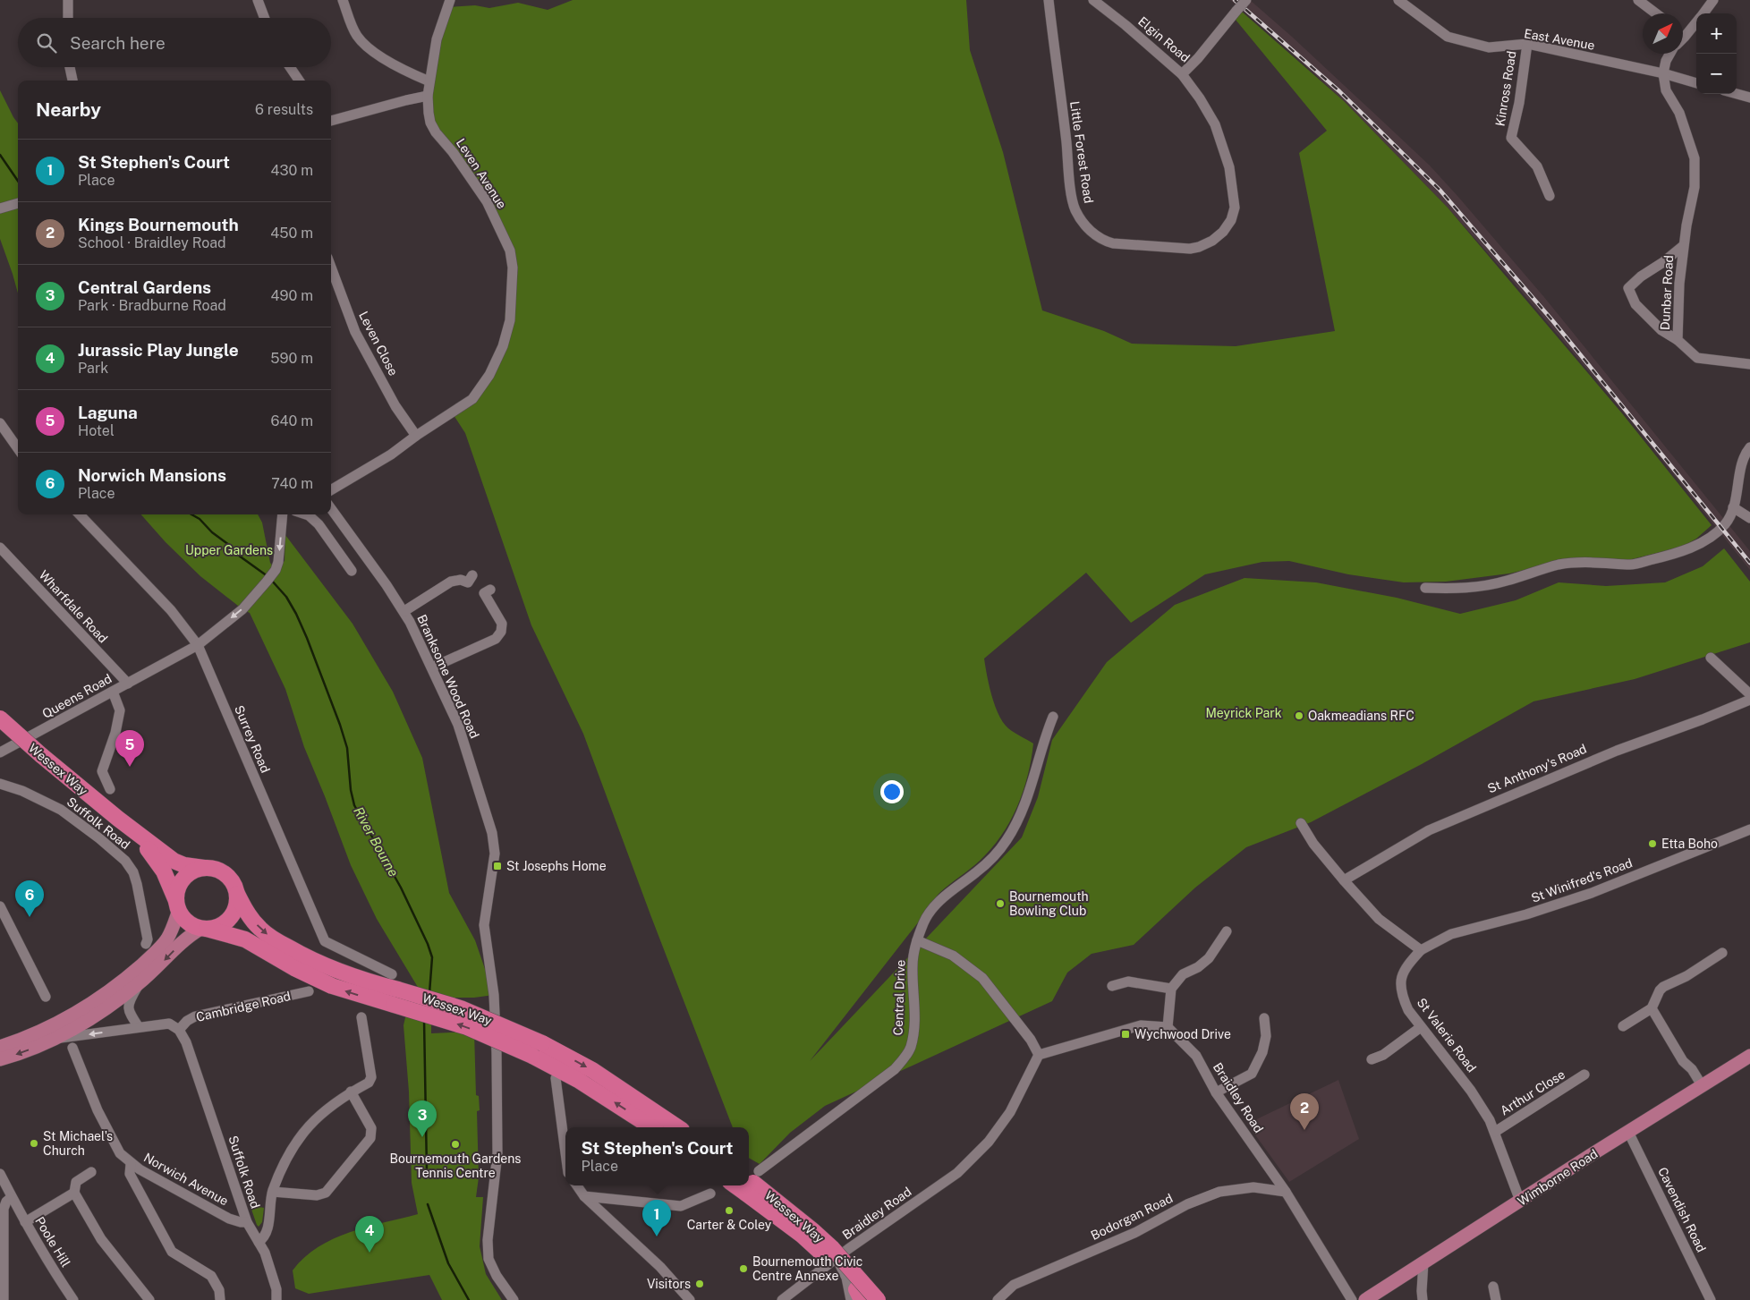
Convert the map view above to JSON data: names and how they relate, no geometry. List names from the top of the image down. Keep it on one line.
{"streets":{"highway":["Wessex Way"],"main road":["Wimborne Road"],"street":["Elgin Road","East Avenue","Kinross Road","Little Forest Road","Leven Avenue","Dunbar Road","Leven Close","Wharfdale Road","Branksome Wood Road","Queens Road","Surrey Road","St Anthony's Road","Suffolk Road","St Winifred's Road","Central Drive","Cambridge Road","St Valerie Road","Arthur Close","Braidley Road","Norwich Avenue","Cavendish Road","Bodorgan Road","Poole Hill"]},"crossings":[["Elgin Road","Little Forest Road"],["East Avenue","Kinross Road"],["East Avenue","Dunbar Road"],["Leven Avenue","Leven Close"],["Wharfdale Road","Queens Road"],["Queens Road","Surrey Road"],["Wessex Way","Central Drive"],["Suffolk Road","Cambridge Road"],["Suffolk Road","Norwich Avenue"],["St Winifred's Road","St Valerie Road"],["St Valerie Road","Arthur Close"],["St Valerie Road","Wimborne Road"],["Braidley Road","Bodorgan Road"],["Wimborne Road","Cavendish Road"]],"one_way":["Queens Road"],"water":["River Bourne"],"parks":["Upper Gardens","Meyrick Park"],"places":{"other":["Oakmeadians RFC","Etta Boho","Bournemouth Bowling Club","St Michael's Church","Bournemouth Gardens Tennis Centre","Carter & Coley","Bournemouth Civic Centre Annexe","Visitors"],"transit":["St Josephs Home","Wychwood Drive"]},"north":"top right","page":{"map_buttons":["+","−"],"search":"Search here","heading":["Nearby","6 results"],"list":[{"mark":"1","name":"St Stephen's Court","note":"Place","value":"430 m"},{"mark":"2","name":"Kings Bournemouth","note":"School · Braidley Road","value":"450 m"},{"mark":"3","name":"Central Gardens","note":"Park · Bradburne Road","value":"490 m"},{"mark":"4","name":"Jurassic Play Jungle","note":"Park","value":"590 m"},{"mark":"5","name":"Laguna","note":"Hotel","value":"640 m"},{"mark":"6","name":"Norwich Mansions","note":"Place","value":"740 m"}],"pins":["5","6","2","3","1","4"],"popup":["St Stephen's Court","Place"]}}
